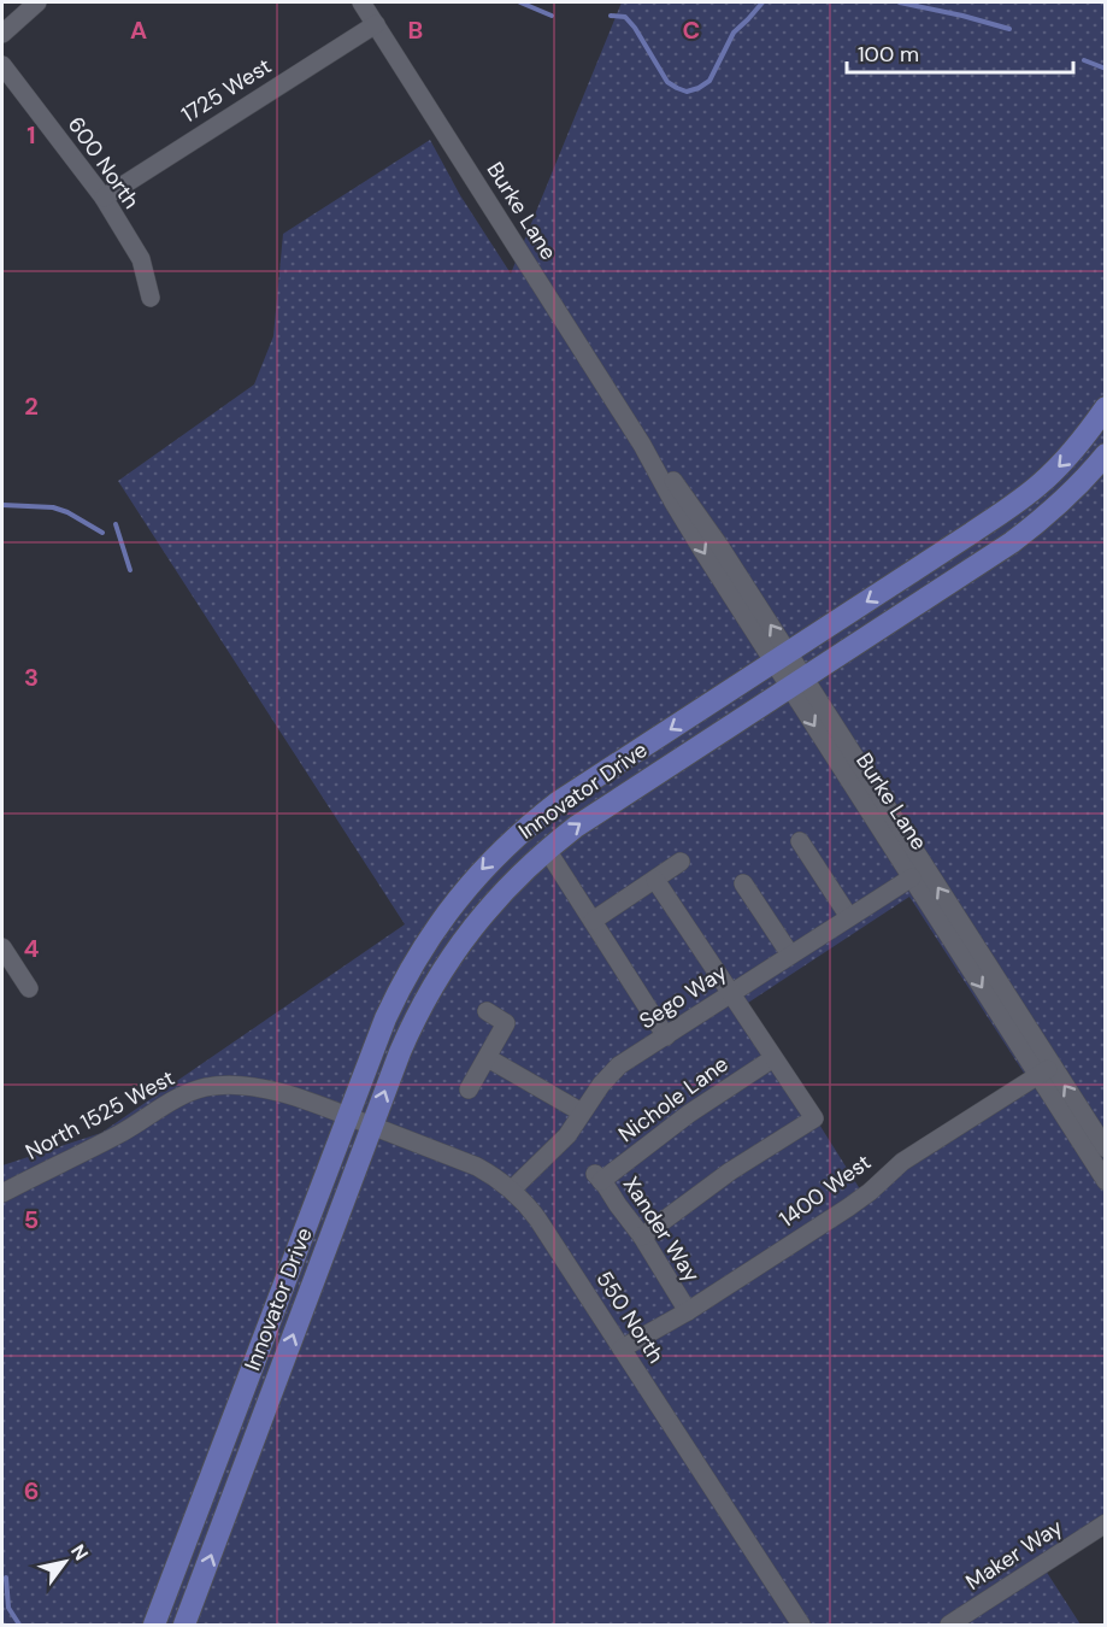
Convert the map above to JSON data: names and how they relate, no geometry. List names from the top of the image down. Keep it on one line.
{"streets":{"main road":["Innovator Drive"],"street":["1725 West","600 North","Burke Lane","Sego Way","Nichole Lane","North 1525 West","1400 West","Xander Way","550 North","Maker Way"]},"crossings":[["1725 West","600 North"],["1725 West","Burke Lane"],["Burke Lane","Innovator Drive"],["Burke Lane","Sego Way"],["Burke Lane","1400 West"],["Innovator Drive","North 1525 West"],["Innovator Drive","550 North"],["Sego Way","550 North"],["Nichole Lane","Xander Way"],["North 1525 West","550 North"],["1400 West","Xander Way"],["1400 West","550 North"]],"scale_bar":"100 m","north":"top right","grid":{"columns":["A","B","C"],"rows":["1","2","3","4","5","6"]}}
